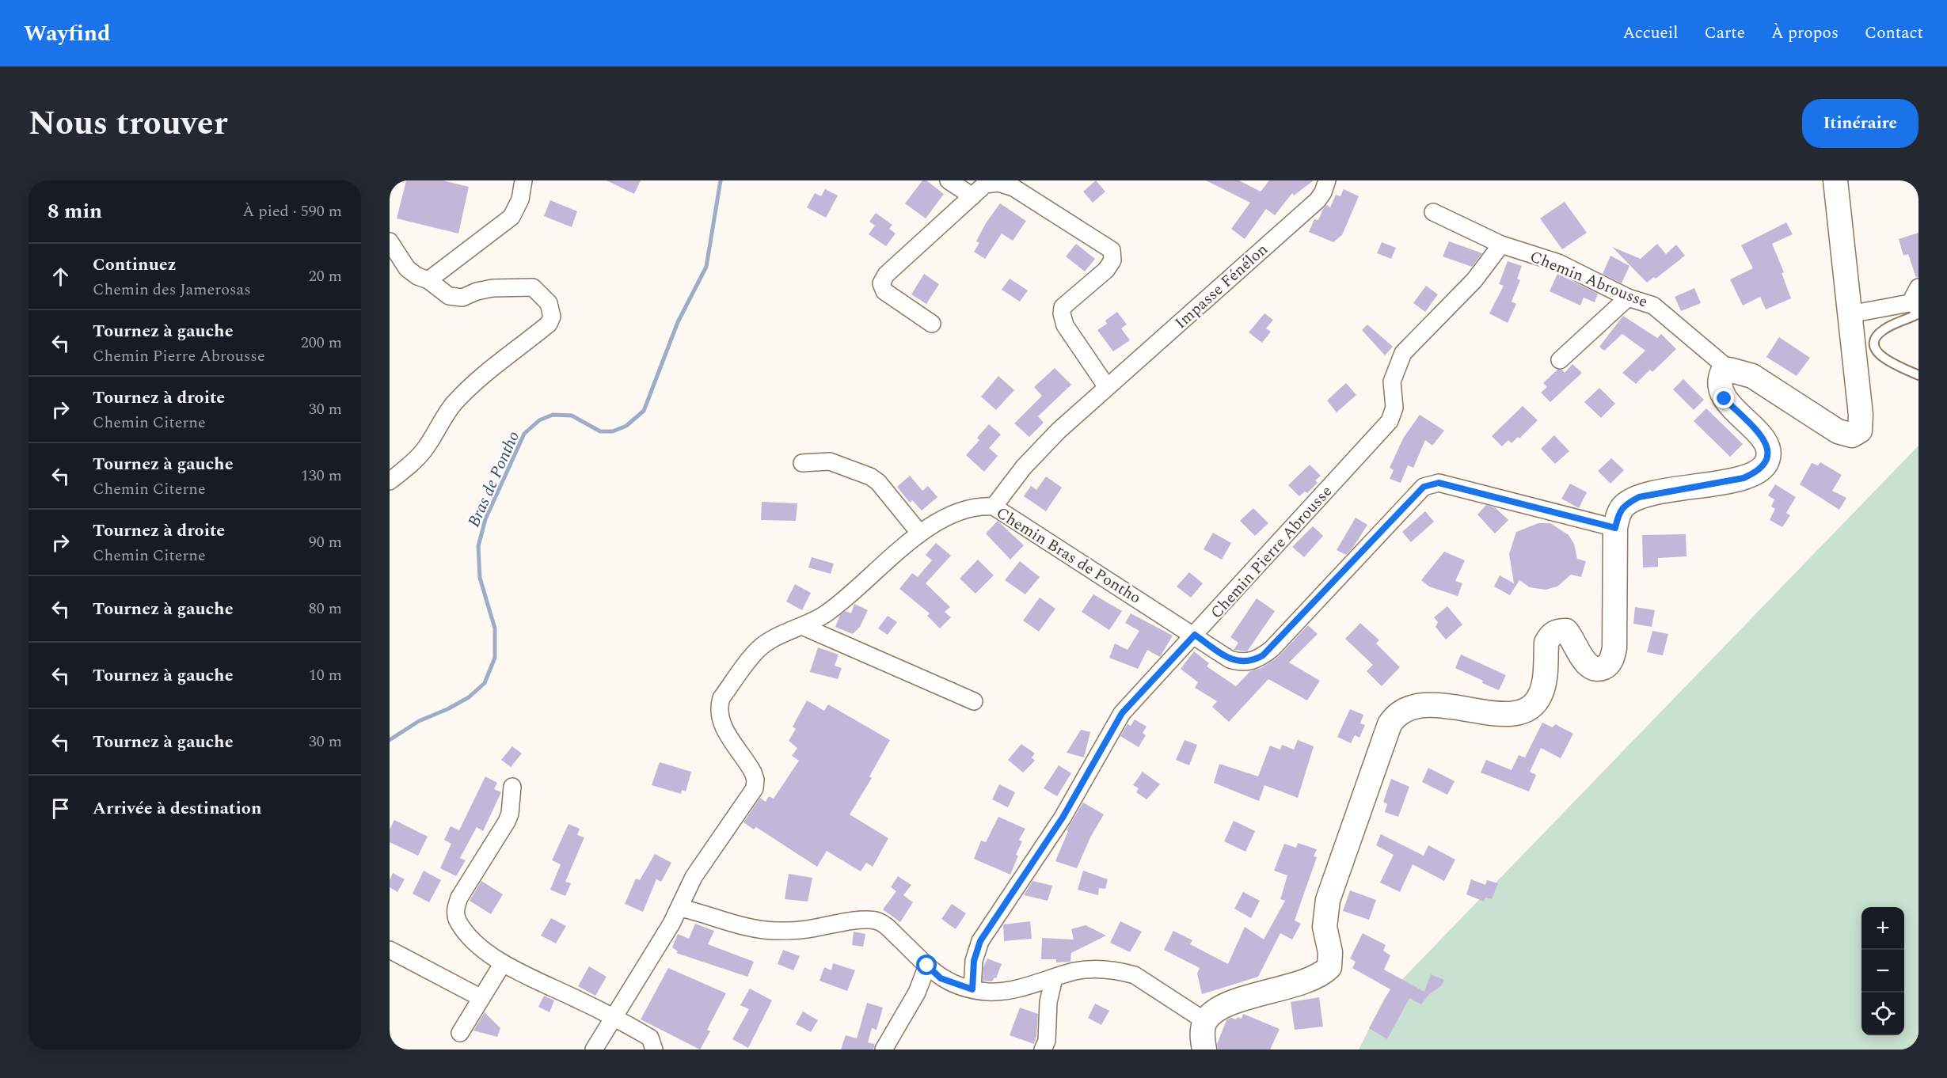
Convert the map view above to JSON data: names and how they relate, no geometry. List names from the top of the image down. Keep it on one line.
{"streets":{"street":["Chemin Abrousse","Impasse Fénélon","Chemin Pierre Abrousse","Chemin Bras de Pontho"]},"crossings":[["Chemin Abrousse","Chemin Pierre Abrousse"],["Impasse Fénélon","Chemin Bras de Pontho"],["Chemin Pierre Abrousse","Chemin Bras de Pontho"]],"water":["Bras de Pontho"],"page":{"header":"Wayfind","nav":["Accueil","Carte","À propos","Contact"],"title":"Nous trouver","buttons":"Itinéraire","heading":["8 min","À pied · 590 m"],"list":[["Continuez","Chemin des Jamerosas","20 m"],["Tournez à gauche","Chemin Pierre Abrousse","200 m"],["Tournez à droite","Chemin Citerne","30 m"],["Tournez à gauche","Chemin Citerne","130 m"],["Tournez à droite","Chemin Citerne","90 m"],["Tournez à gauche","80 m"],["Tournez à gauche","10 m"],["Tournez à gauche","30 m"],"Arrivée à destination"],"map_buttons":["+","−"]}}
